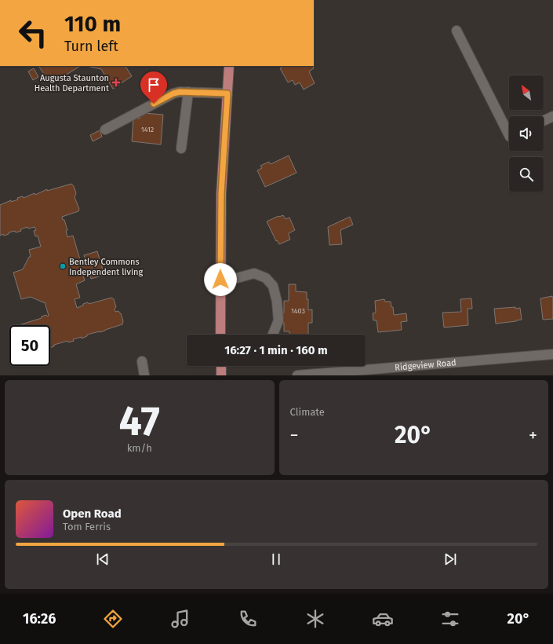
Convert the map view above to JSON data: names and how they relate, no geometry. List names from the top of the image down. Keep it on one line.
{"streets":{"street":["Ridgeview Road"]},"places":{"health":["Augusta Staunton Health Department"],"other":["Bentley Commons Independent living"]},"house_numbers":["1412","1403"],"north":"top left","page":{"turn":["110 m","Turn left"],"limit":"50","trip":"16:27 · 1 min · 160 m","tile":[["47","km/h"],"Climate"],"heat":["−","20°","+"],"song":["Open Road","Tom Ferris"],"tabs":["16:26","20°"]}}
